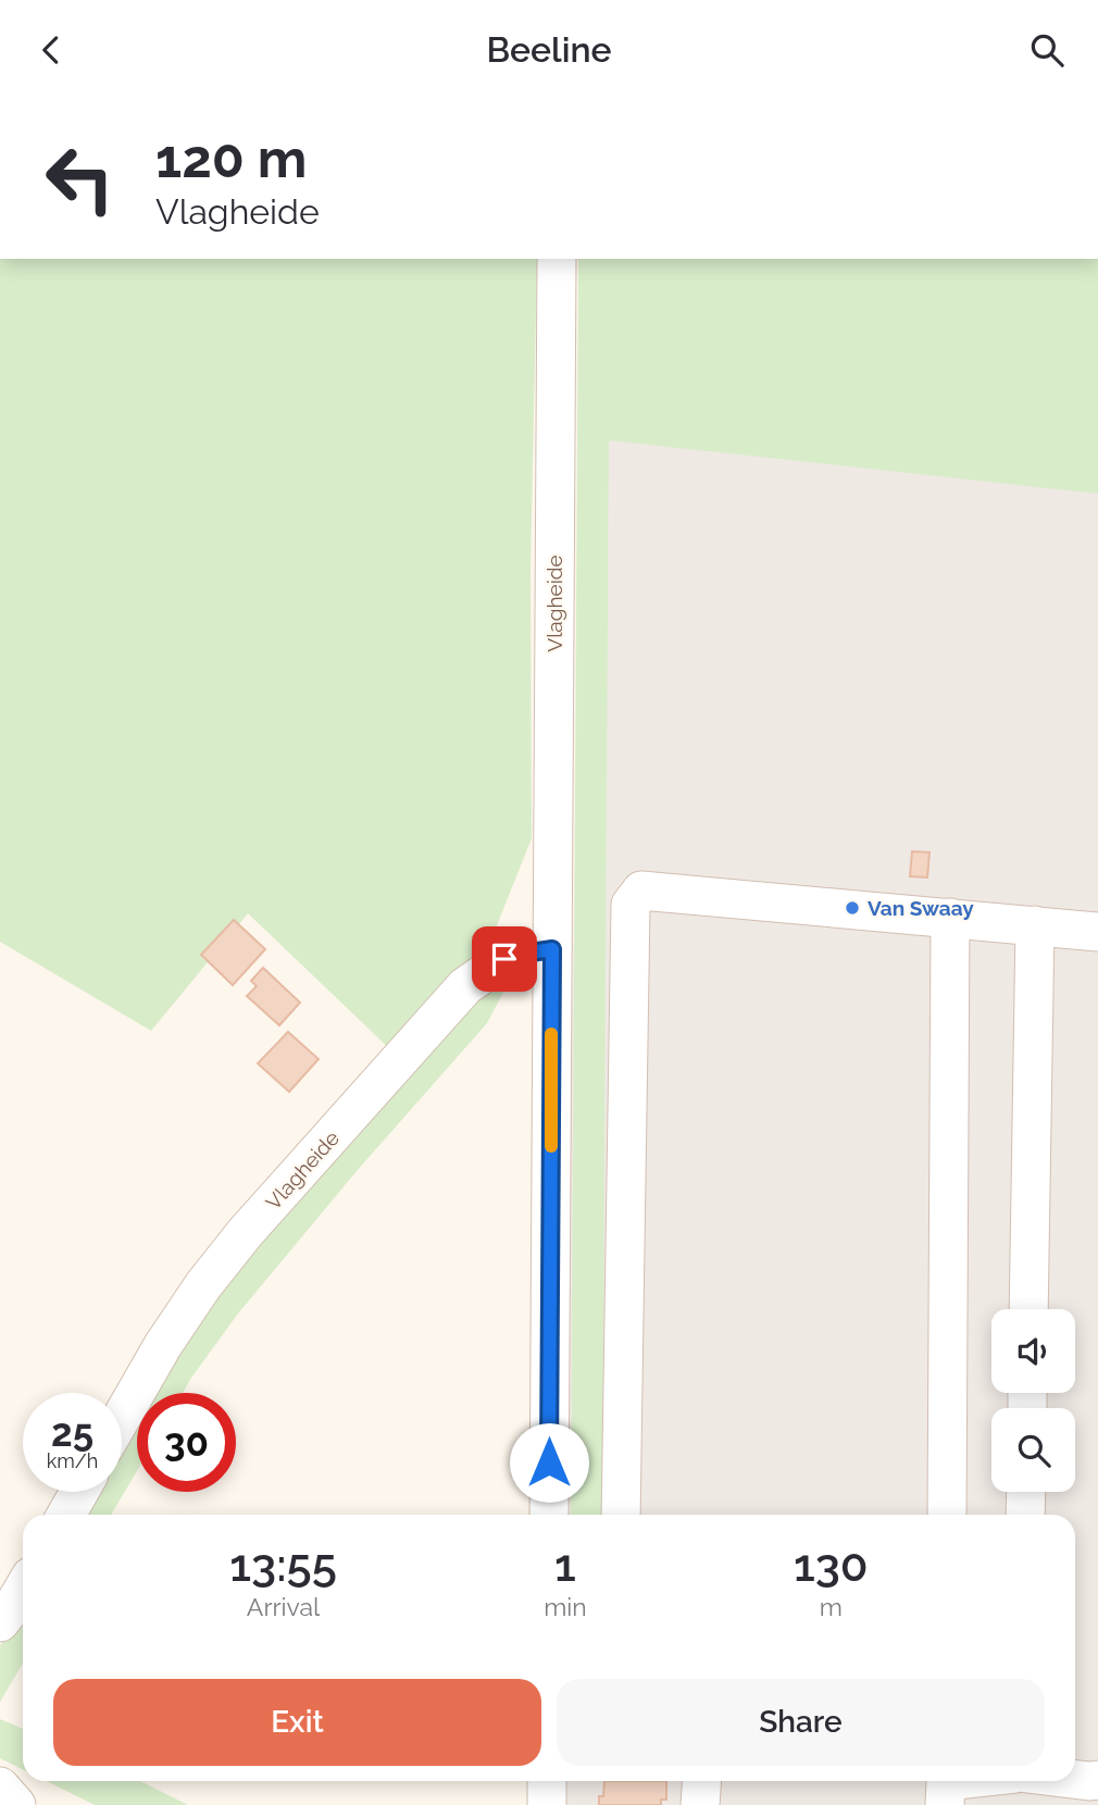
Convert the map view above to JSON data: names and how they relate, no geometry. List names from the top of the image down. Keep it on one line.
{"streets":{"street":["Vlagheide"]},"places":["Van Swaay"],"page":{"header":"Beeline","turn":["120 m","Vlagheide"],"speed":"25 km/h","limit":"30","eta":["13:55","Arrival","1","min","130","m"],"buttons":["Exit","Share"]}}
